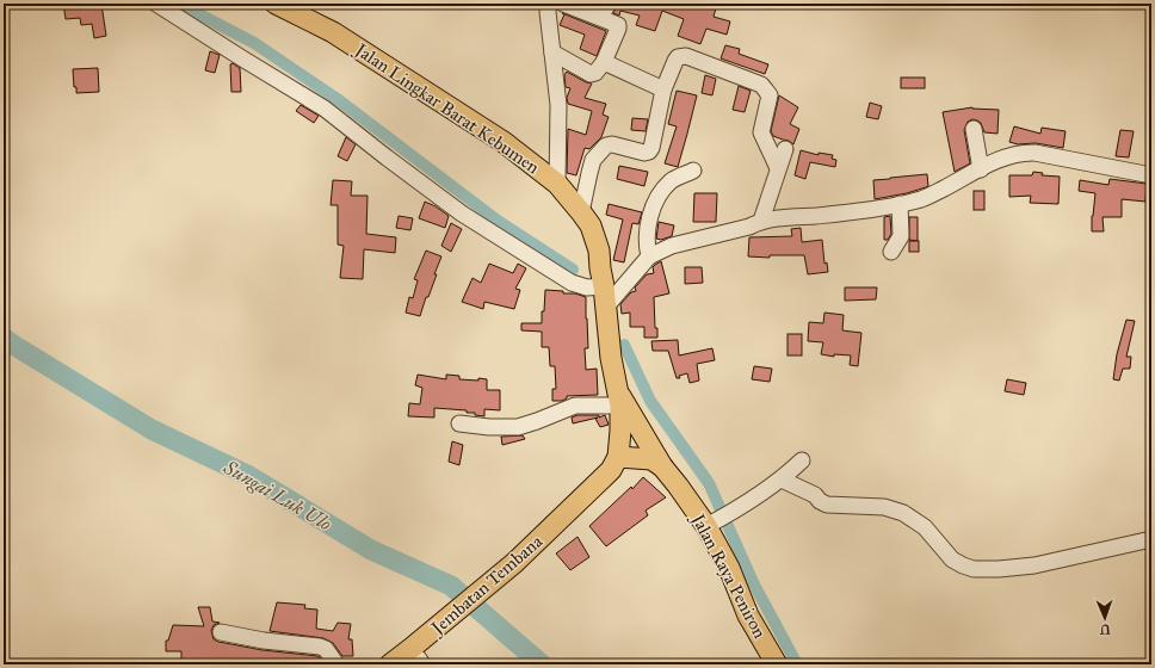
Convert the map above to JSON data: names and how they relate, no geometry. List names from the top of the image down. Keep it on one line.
{"streets":{"main road":["Jalan Lingkar Barat Kebumen","Jalan Raya Peniron","Jembatan Tembana"]},"crossings":[["Jalan Lingkar Barat Kebumen","Jalan Raya Peniron"],["Jalan Lingkar Barat Kebumen","Jembatan Tembana"]],"water":["Sungai Luk Ulo"],"north":"bottom"}
